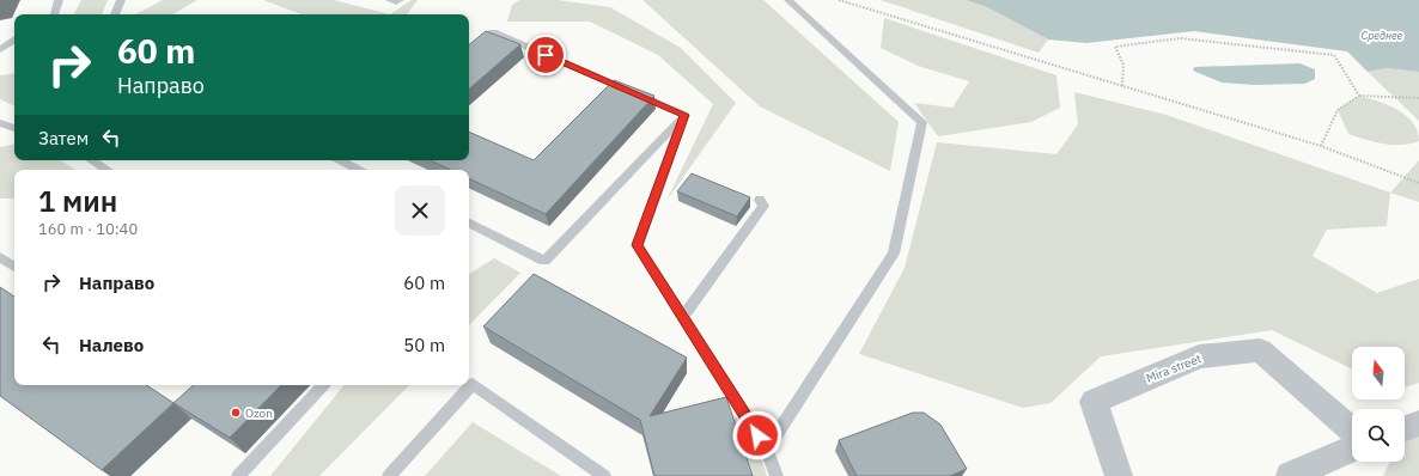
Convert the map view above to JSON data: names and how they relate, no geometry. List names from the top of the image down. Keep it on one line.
{"streets":{"street":["Mira street"]},"water":["Среднее"],"places":["Ozon"],"north":"top","page":{"turn":["60 m","Направо"],"then":"Затем","heading":["1 мин","160 m · 10:40"],"list":[{"name":"Направо","value":"60 m"},{"name":"Налево","value":"50 m"}]}}
